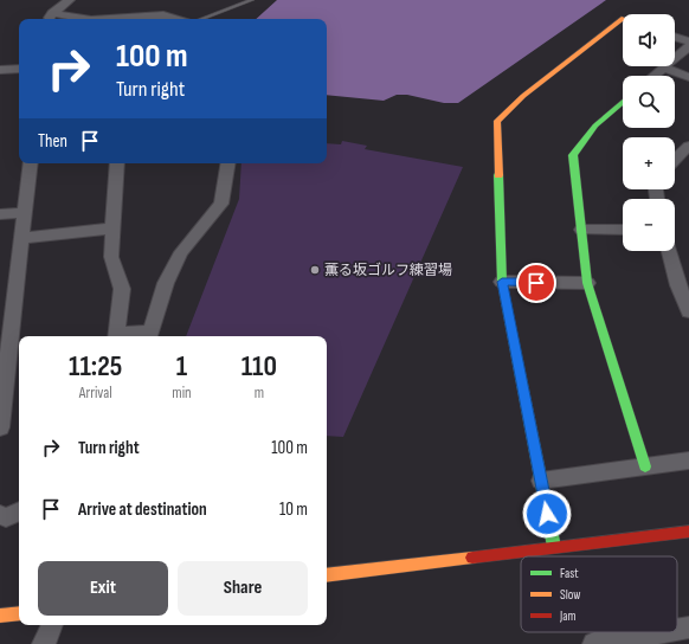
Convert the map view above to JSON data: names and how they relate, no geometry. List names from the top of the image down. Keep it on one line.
{"places":["薫る坂ゴルフ練習場"],"legend":["Fast","Slow","Jam"],"page":{"map_buttons":["+","−"],"turn":["100 m","Turn right"],"then":"Then","eta":["11:25","Arrival","1","min","110","m"],"list":[{"name":"Turn right","value":"100 m"},{"name":"Arrive at destination","value":"10 m"}],"buttons":["Exit","Share"]}}
